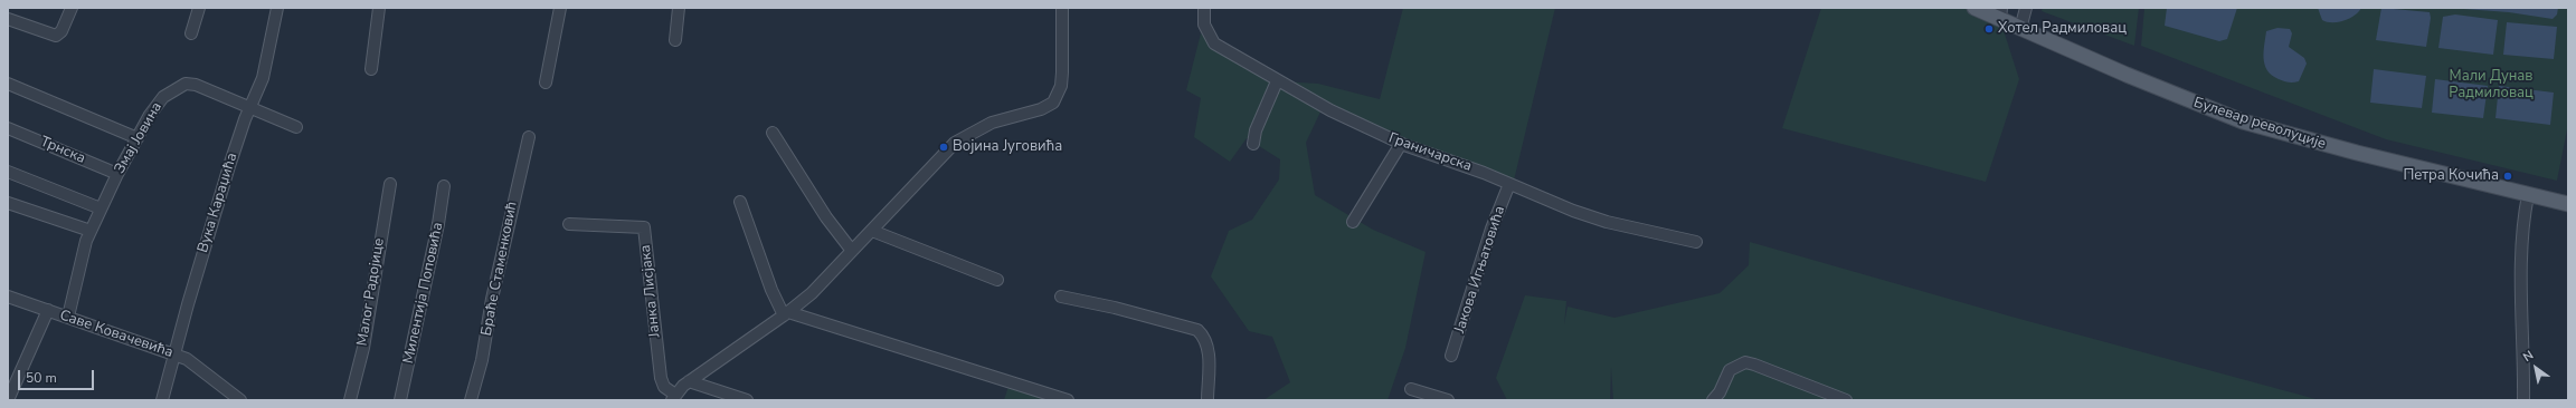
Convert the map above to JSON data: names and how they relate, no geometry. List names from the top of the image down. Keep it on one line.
{"streets":{"main road":["Булевар револуције"],"street":["Змај Јовина","Трнска","Граничарска","Вука Караџића","Браће Стаменковић","Јакова Игњатовића","Јанка Лисјака","Малог Радојице","Милентија Поповића","Саве Ковачевића"]},"crossings":[["Змај Јовина","Трнска"],["Змај Јовина","Вука Караџића"],["Змај Јовина","Саве Ковачевића"],["Граничарска","Јакова Игњатовића"],["Вука Караџића","Саве Ковачевића"]],"parks":["Мали Дунав Радмиловац"],"places":["Хотел Радмиловац","Војина Југовића","Петра Кочића"],"scale_bar":"50 m","north":"top left"}
